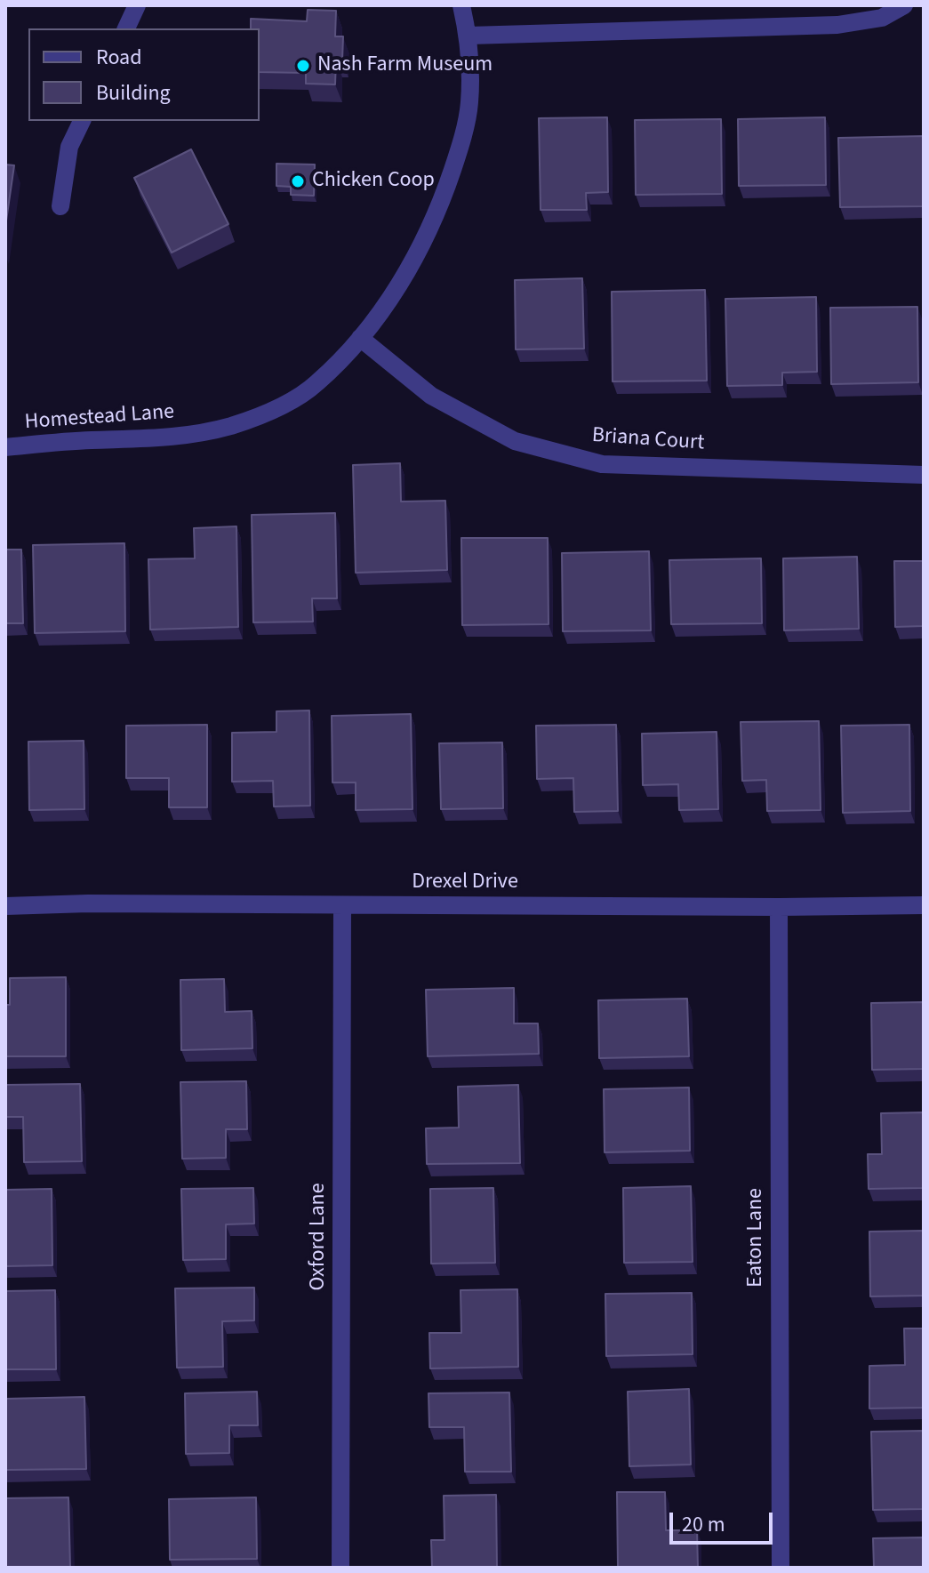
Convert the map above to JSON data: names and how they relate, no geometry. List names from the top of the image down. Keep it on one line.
{"streets":{"street":["Homestead Lane","Briana Court","Drexel Drive","Oxford Lane","Eaton Lane"]},"crossings":[["Homestead Lane","Briana Court"],["Drexel Drive","Oxford Lane"],["Drexel Drive","Eaton Lane"]],"places":["Nash Farm Museum","Chicken Coop"],"legend":["Road","Building"],"scale_bar":"20 m"}
